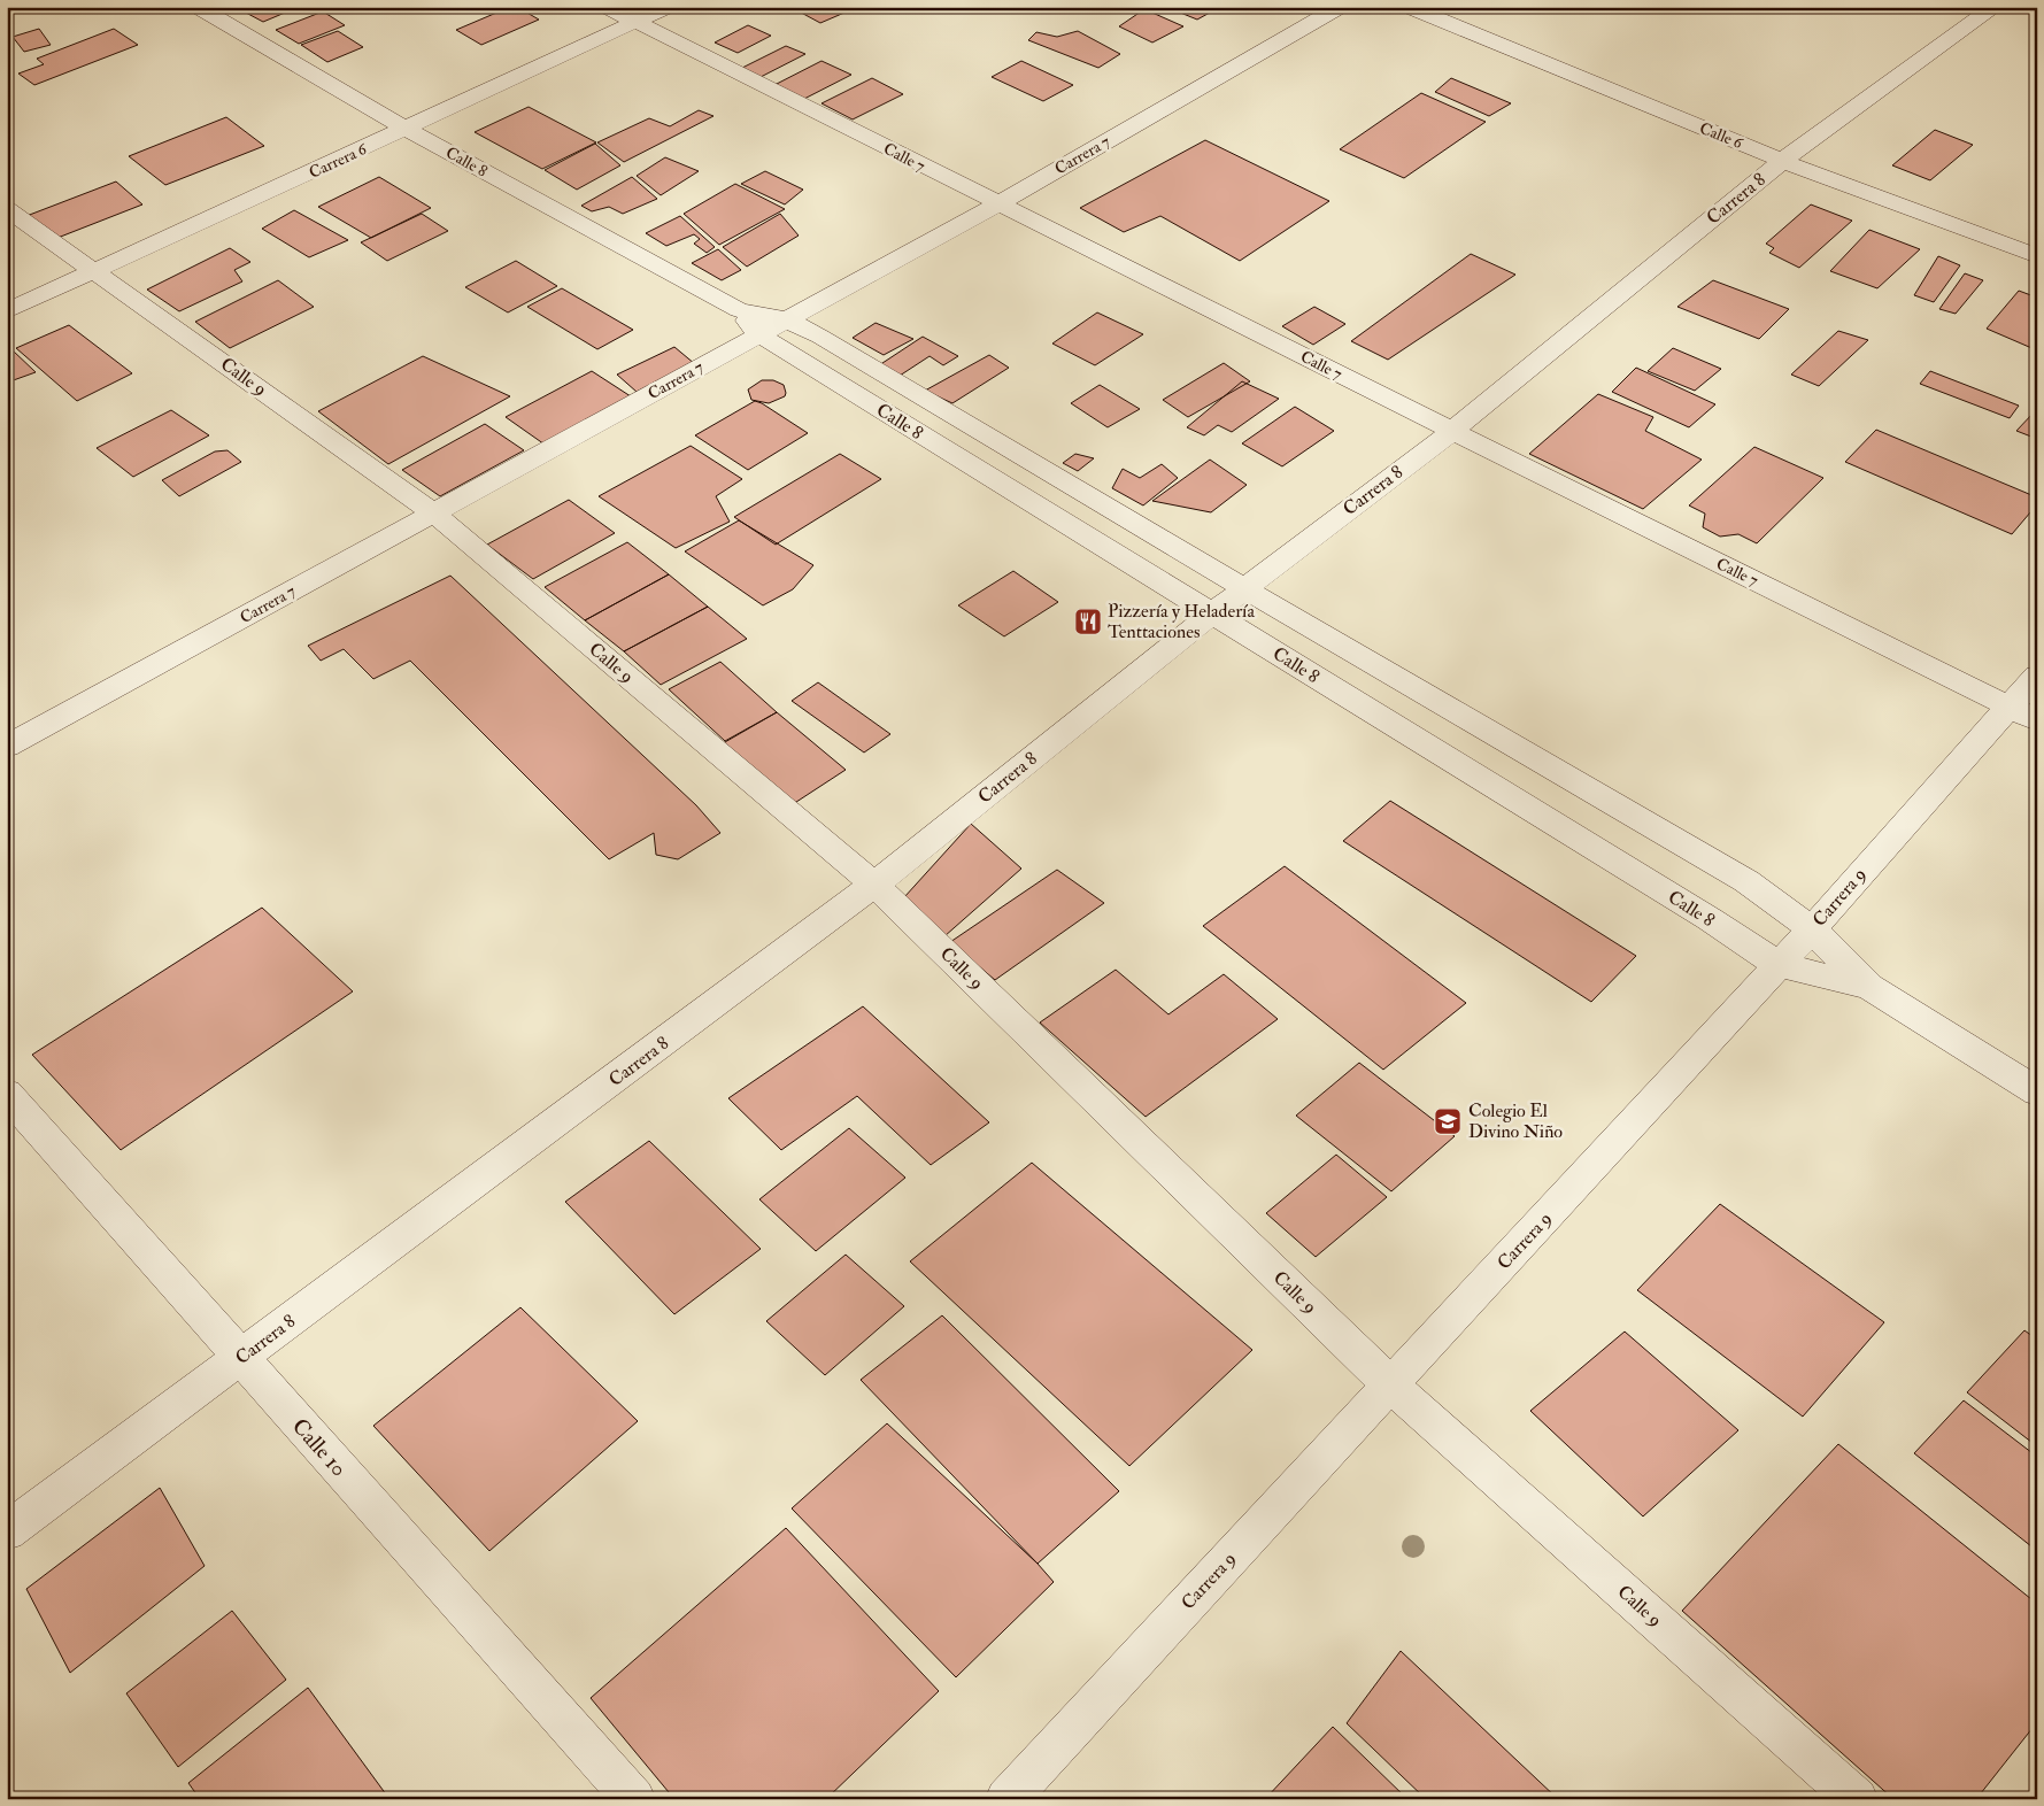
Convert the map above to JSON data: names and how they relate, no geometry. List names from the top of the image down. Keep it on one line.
{"streets":{"street":["Calle 6","Carrera 7","Calle 7","Carrera 6","Calle 8","Carrera 8","Calle 9","Carrera 9","Calle 10"]},"crossings":[["Calle 6","Carrera 8"],["Carrera 7","Calle 7"],["Carrera 7","Calle 8"],["Carrera 7","Calle 9"],["Calle 7","Carrera 6"],["Calle 7","Carrera 8"],["Calle 7","Carrera 9"],["Carrera 6","Calle 8"],["Carrera 6","Calle 9"],["Calle 8","Carrera 8"],["Calle 8","Carrera 9"],["Carrera 8","Calle 9"],["Carrera 8","Calle 10"],["Calle 9","Carrera 9"]],"places":{"restaurant":["Pizzería y Heladería Tenttaciones"],"school or university":["Colegio El Divino Niño"]}}
